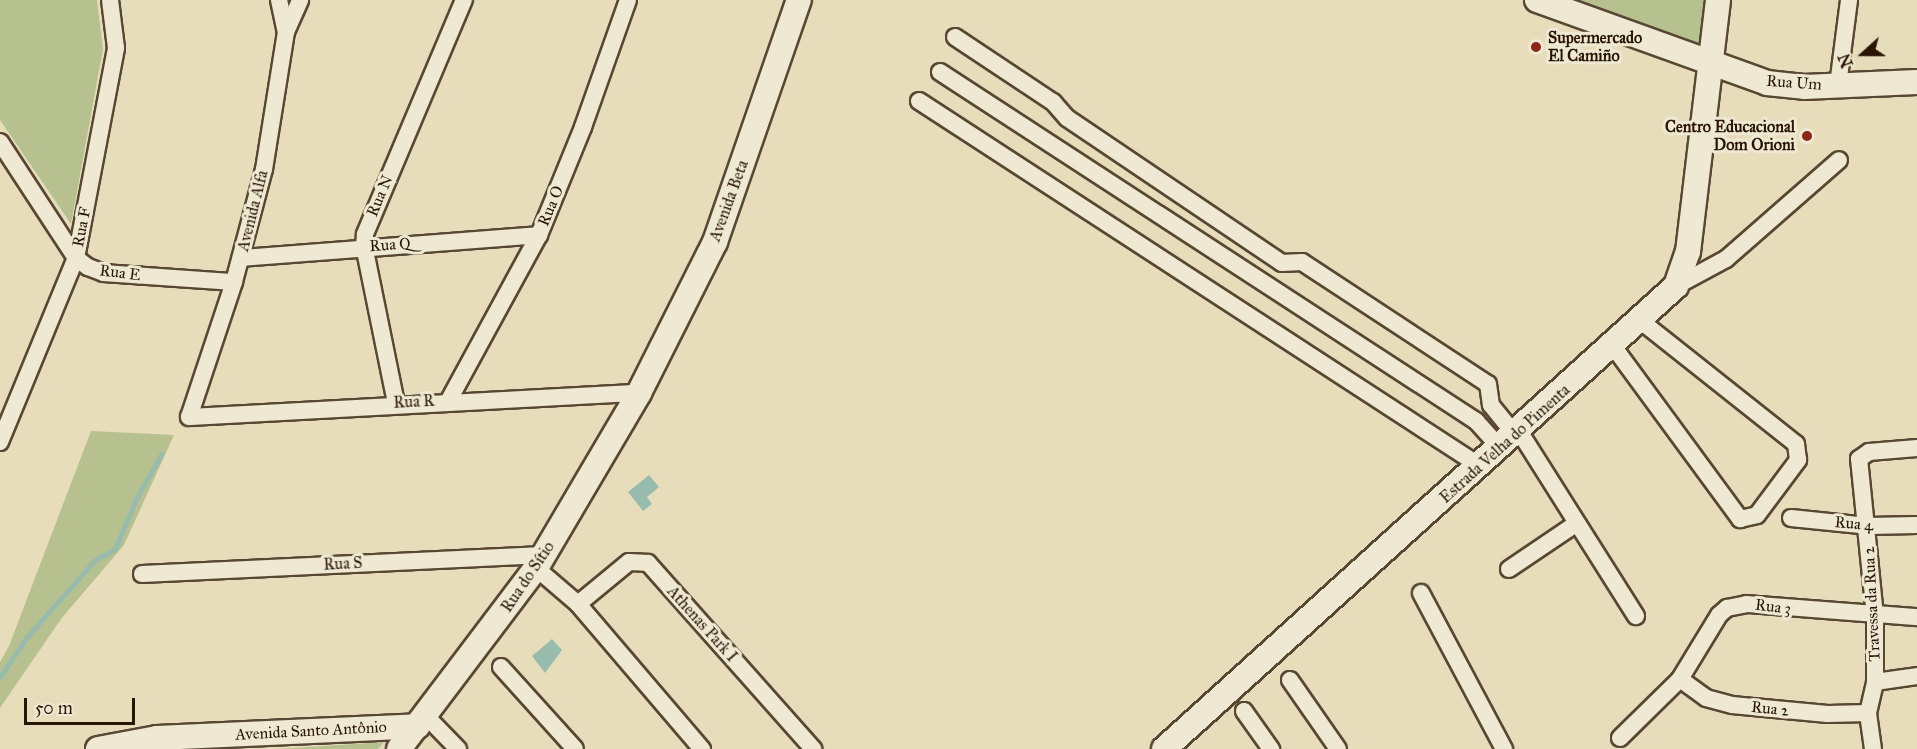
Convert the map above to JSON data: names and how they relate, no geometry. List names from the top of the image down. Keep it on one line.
{"streets":{"street":["Rua Um","Rua N","Avenida Beta","Rua O","Avenida Alfa","Rua F","Rua Q","Rua E","Rua R","Estrada Velha do Pimenta","Rua 4","Rua S","Rua do Sítio","Travessa da Rua 2","Rua 3","Athenas Park I","Rua 2","Avenida Santo Antônio"]},"crossings":[["Rua Um","Estrada Velha do Pimenta"],["Rua N","Rua Q"],["Rua N","Rua R"],["Avenida Beta","Rua R"],["Avenida Beta","Rua do Sítio"],["Rua O","Rua Q"],["Rua O","Rua R"],["Avenida Alfa","Rua Q"],["Avenida Alfa","Rua E"],["Avenida Alfa","Rua R"],["Rua F","Rua E"],["Rua R","Rua do Sítio"],["Rua 4","Travessa da Rua 2"],["Rua S","Rua do Sítio"],["Rua do Sítio","Avenida Santo Antônio"],["Travessa da Rua 2","Rua 3"],["Travessa da Rua 2","Rua 2"],["Rua 3","Rua 2"]],"places":["Supermercado El Camiño","Centro Educacional Dom Orioni"],"scale_bar":"50 m","north":"left"}
